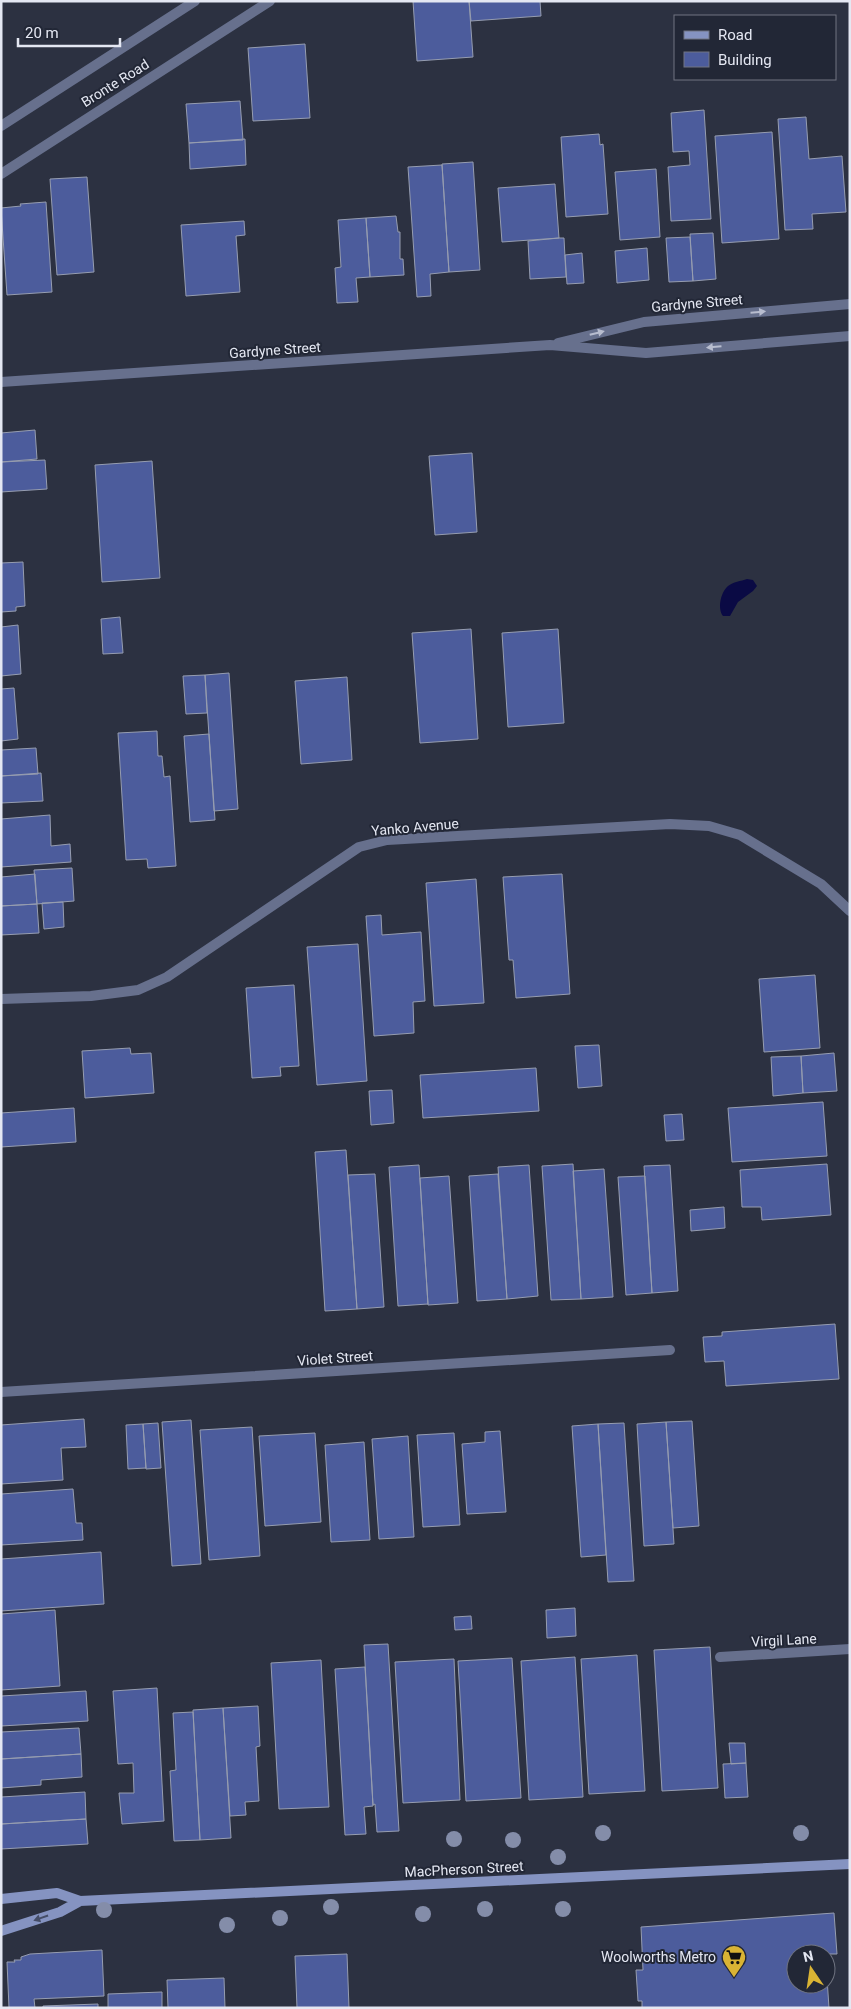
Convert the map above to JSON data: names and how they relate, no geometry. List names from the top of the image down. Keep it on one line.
{"streets":{"main road":["MacPherson Street"],"street":["Bronte Road","Gardyne Street","Yanko Avenue","Violet Street","Virgil Lane"]},"places":{"supermarket":["Woolworths Metro"]},"legend":["Road","Building"],"scale_bar":"20 m","north":"top"}
